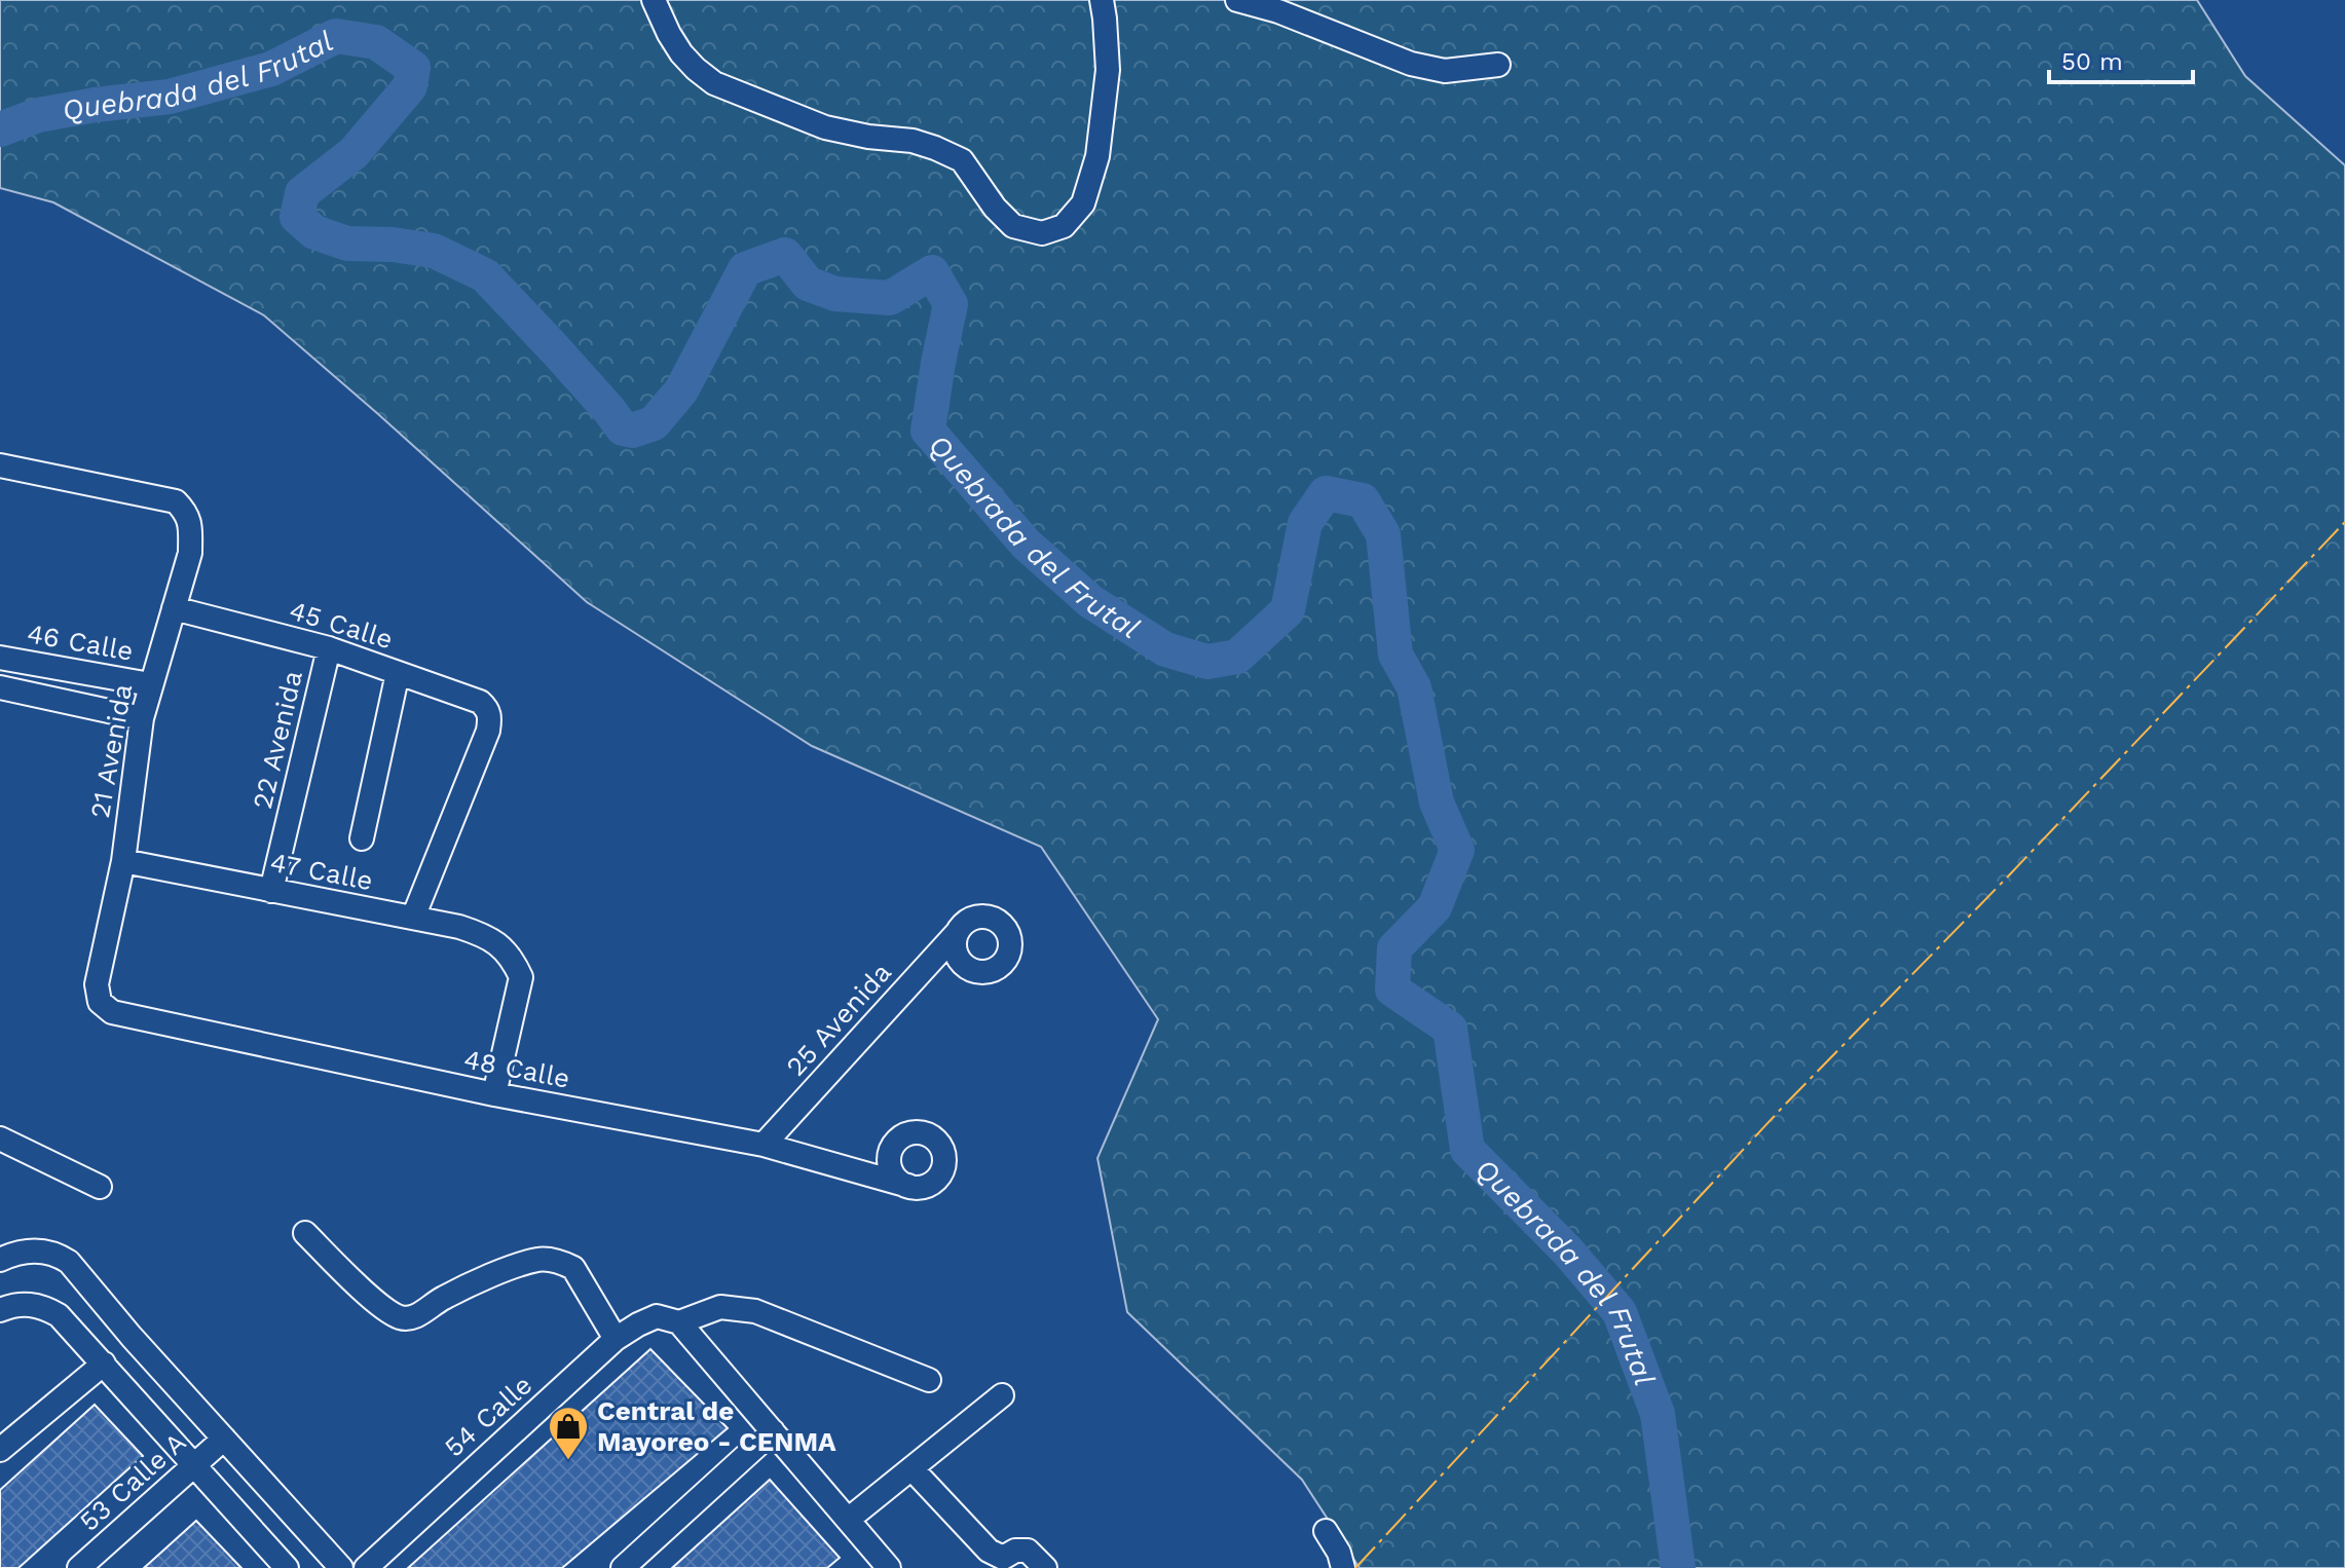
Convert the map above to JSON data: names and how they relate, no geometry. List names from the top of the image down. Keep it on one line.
{"streets":{"street":["45 Calle","46 Calle","22 Avenida","21 Avenida","47 Calle","25 Avenida","48 Calle","54 Calle","53 Calle A"]},"crossings":[["45 Calle","22 Avenida"],["45 Calle","21 Avenida"],["45 Calle","47 Calle"],["46 Calle","21 Avenida"],["22 Avenida","47 Calle"],["21 Avenida","47 Calle"],["21 Avenida","48 Calle"],["47 Calle","48 Calle"],["25 Avenida","48 Calle"]],"water":["Quebrada del Frutal"],"places":{"shop":["Central de Mayoreo - CENMA"]},"scale_bar":"50 m"}
